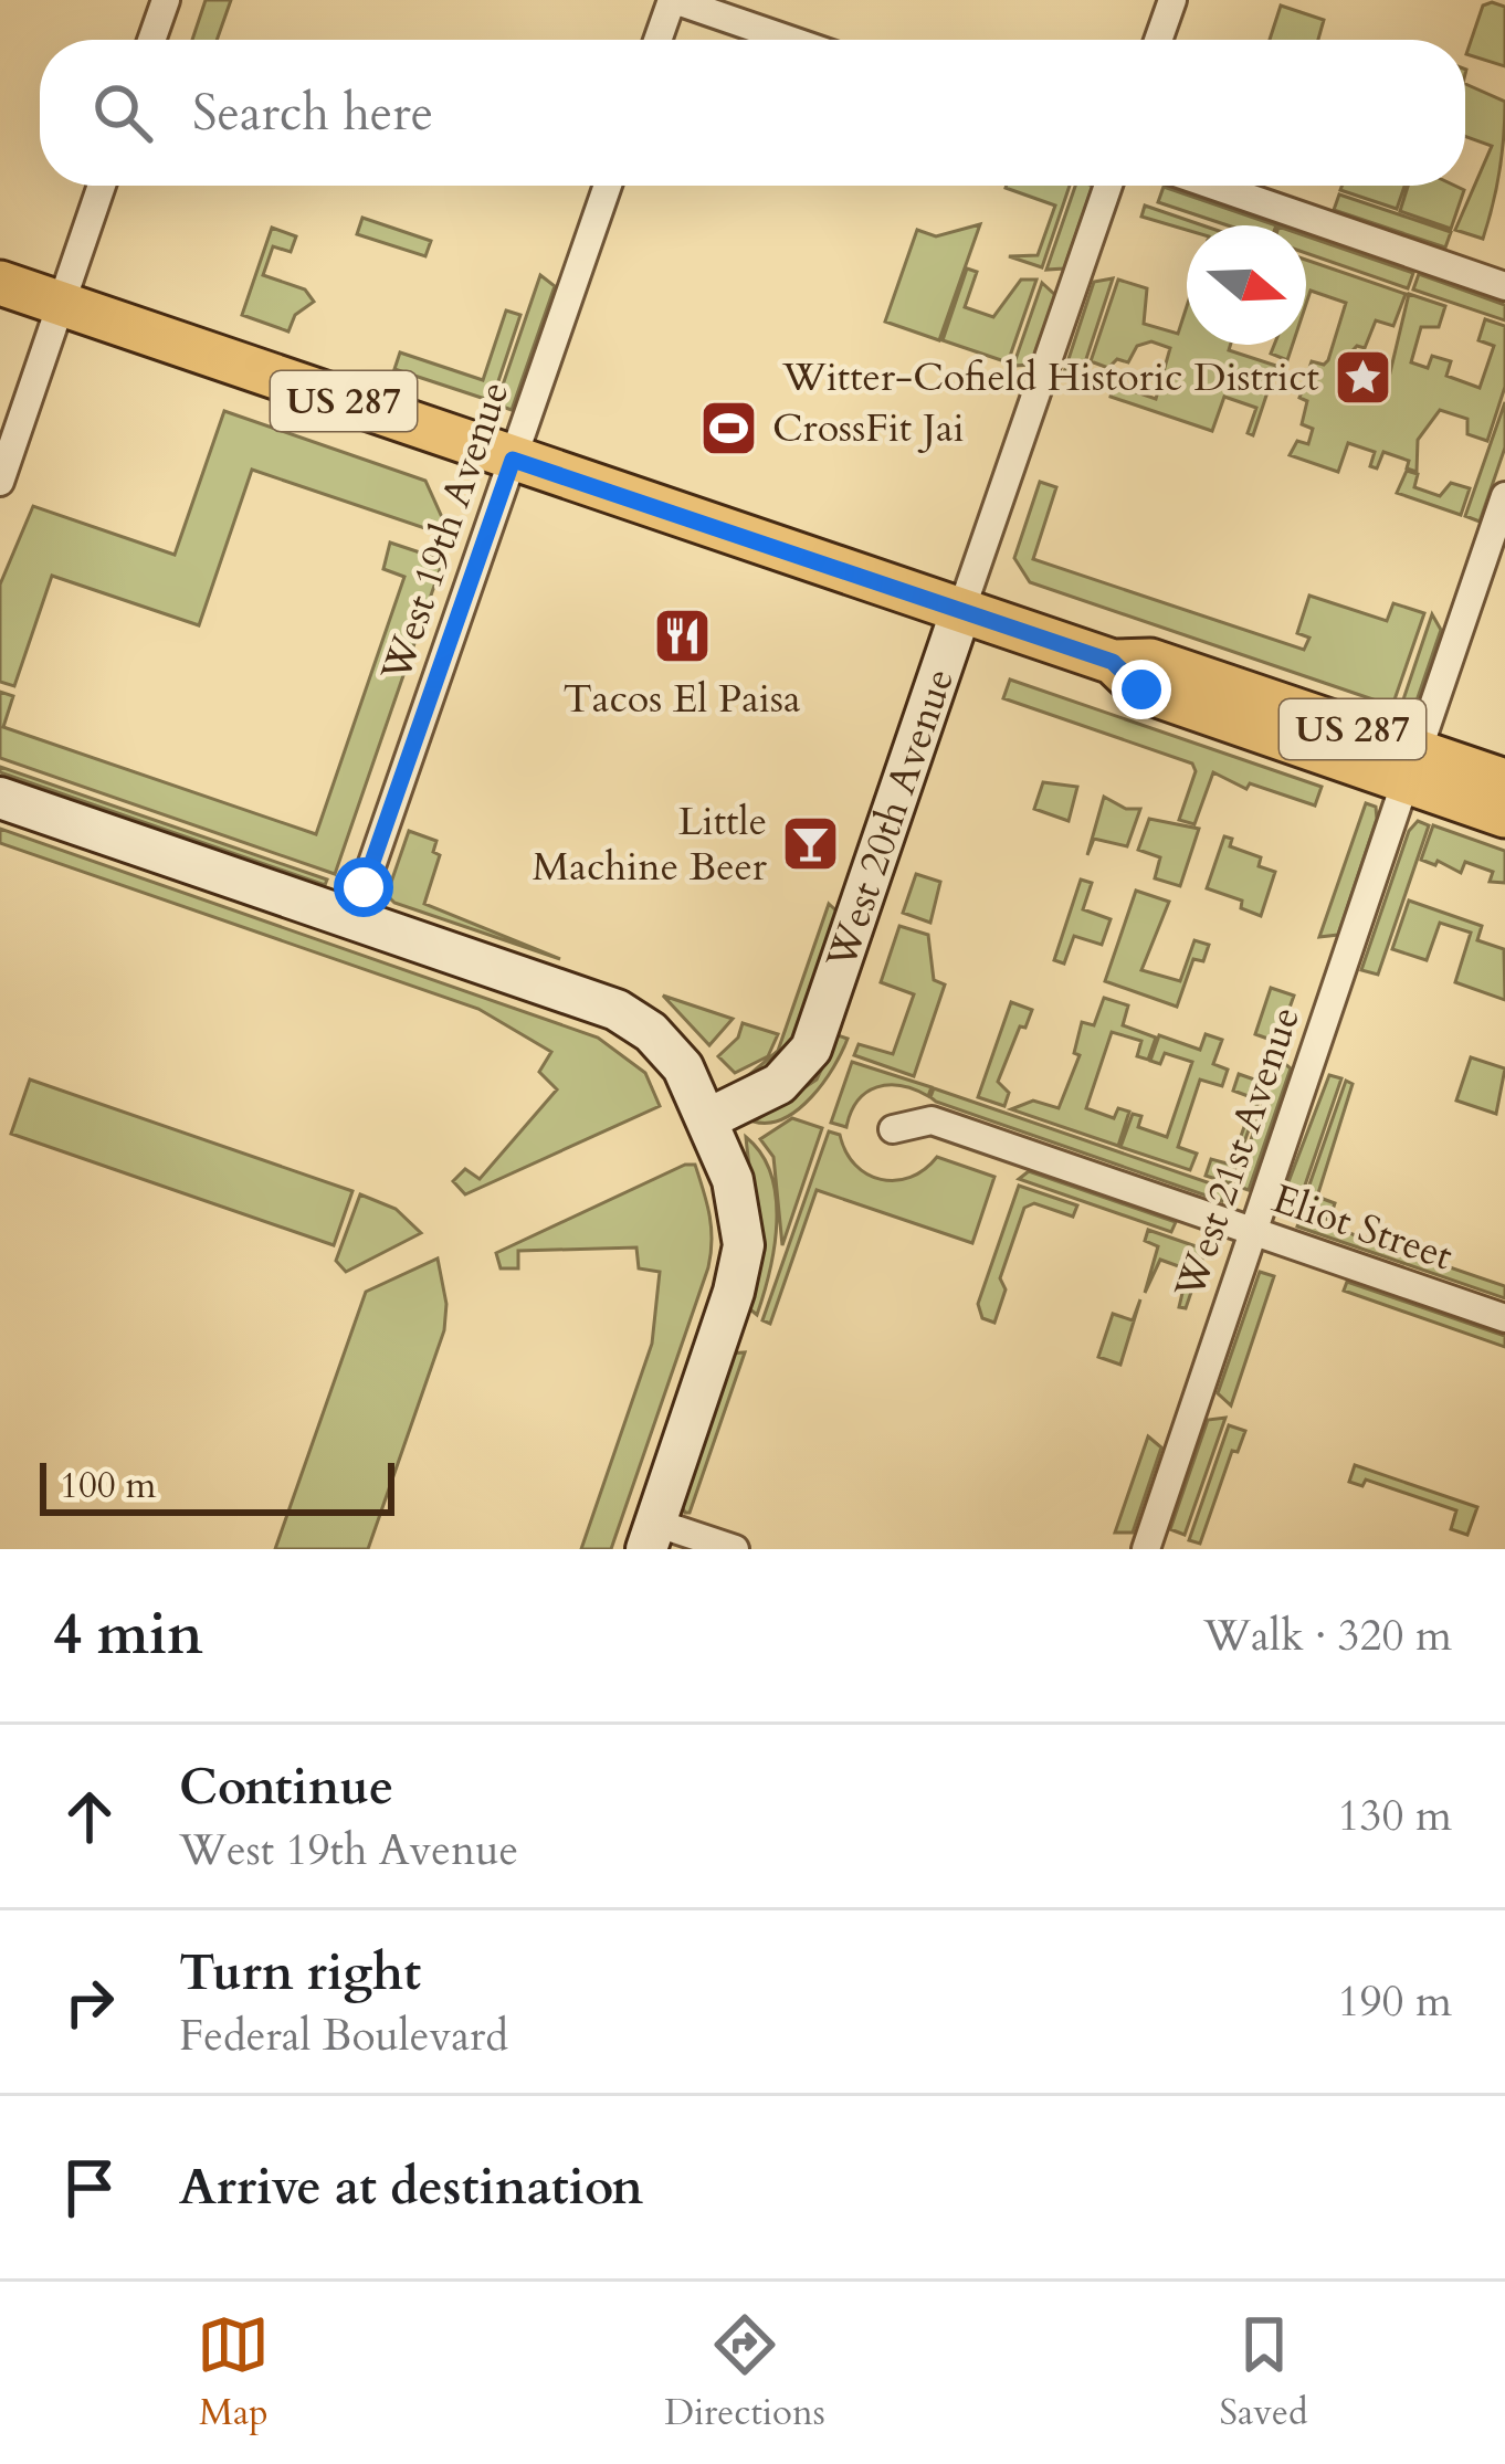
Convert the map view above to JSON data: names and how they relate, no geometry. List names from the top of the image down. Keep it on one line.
{"streets":{"main road":["US 287"],"street":["West 19th Avenue","West 20th Avenue","West 21st Avenue","Eliot Street"]},"crossings":[["US 287","West 19th Avenue"],["US 287","West 20th Avenue"],["US 287","West 21st Avenue"],["West 21st Avenue","Eliot Street"]],"places":{"place":["Witter-Cofield Historic District"],"sports":["CrossFit Jai"],"restaurant":["Tacos El Paisa"],"bar":["Little Machine Beer"]},"scale_bar":"100 m","north":"right","page":{"search":"Search here","scale":"100 m","heading":["4 min","Walk · 320 m"],"list":[["Continue","West 19th Avenue","130 m"],["Turn right","Federal Boulevard","190 m"],"Arrive at destination"],"nav":["Map","Directions","Saved"]}}
